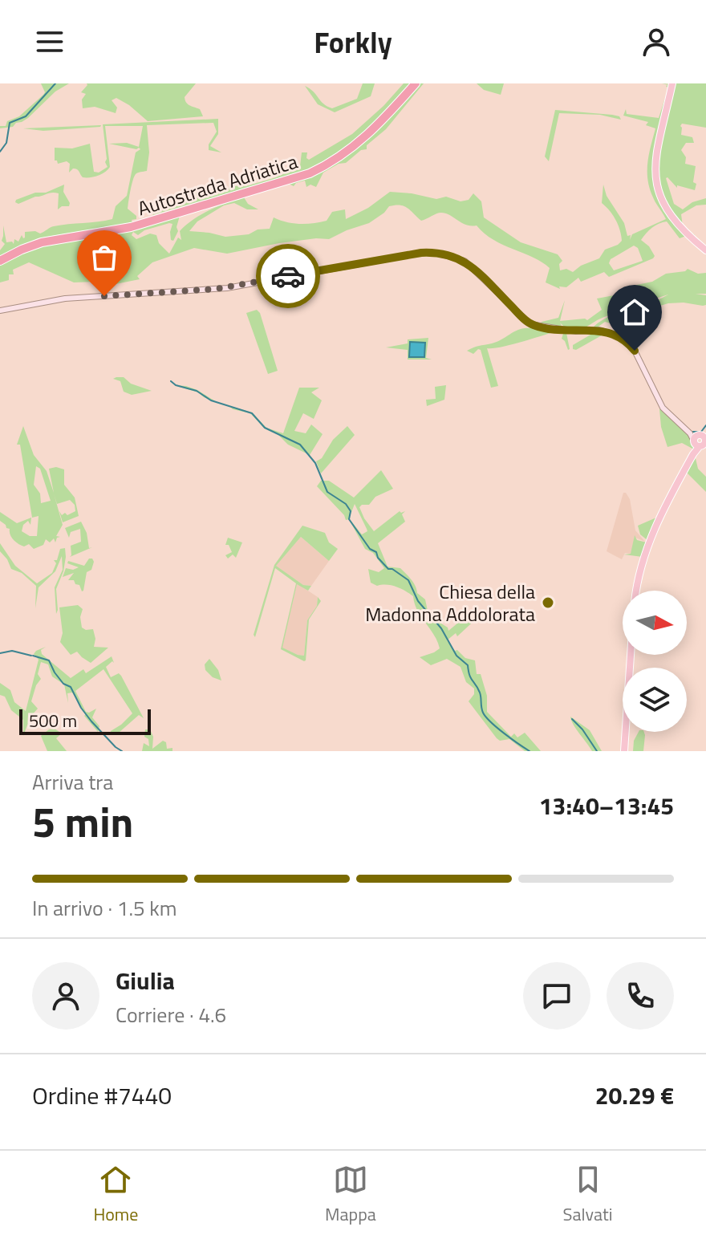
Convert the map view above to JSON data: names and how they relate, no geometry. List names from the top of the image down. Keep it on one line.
{"streets":{"highway":["Autostrada Adriatica"]},"places":["Chiesa della Madonna Addolorata"],"scale_bar":"500 m","north":"right","page":{"header":"Forkly","scale":"500 m","heading":["5 min","Arriva tra","13:40–13:45"],"panel":["Giulia","Corriere · 4.6","Ordine #7440","20.29 €"],"bar":"In arrivo · 1.5 km","tabs":["Home","Mappa","Salvati"]}}
